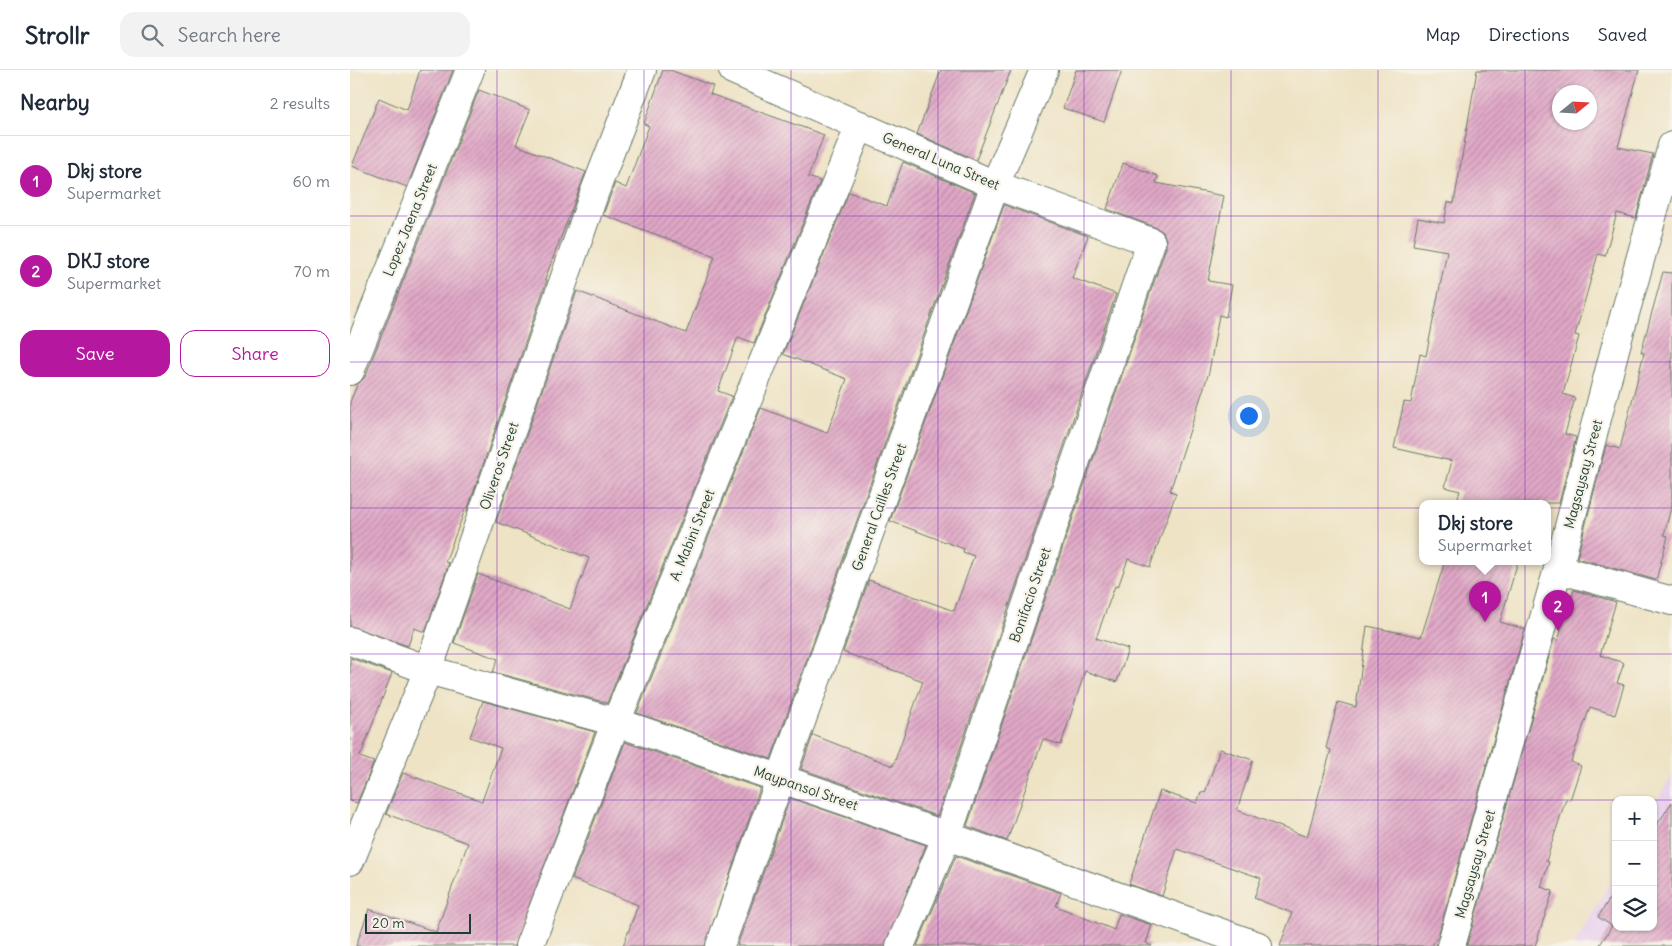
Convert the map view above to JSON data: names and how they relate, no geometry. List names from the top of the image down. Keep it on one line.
{"streets":{"street":["General Luna Street","Lopez Jaena Street","Oliveros Street","Magsaysay Street","General Cailles Street","A. Mabini Street","Bonifacio Street","Maypansol Street"]},"crossings":[["General Luna Street","General Cailles Street"],["General Luna Street","A. Mabini Street"],["General Luna Street","Bonifacio Street"],["Oliveros Street","Maypansol Street"],["General Cailles Street","Maypansol Street"],["A. Mabini Street","Maypansol Street"],["Bonifacio Street","Maypansol Street"]],"scale_bar":"20 m","north":"right","page":{"header":"Strollr","search":"Search here","nav":["Map","Directions","Saved"],"heading":["Nearby","2 results"],"list":[{"mark":"1","name":"Dkj store","note":"Supermarket","value":"60 m"},{"mark":"2","name":"DKJ store","note":"Supermarket","value":"70 m"}],"buttons":["Save","Share"],"popup":["Dkj store","Supermarket"],"pins":["1","2"],"map_buttons":["+","−"],"scale":"20 m"}}
